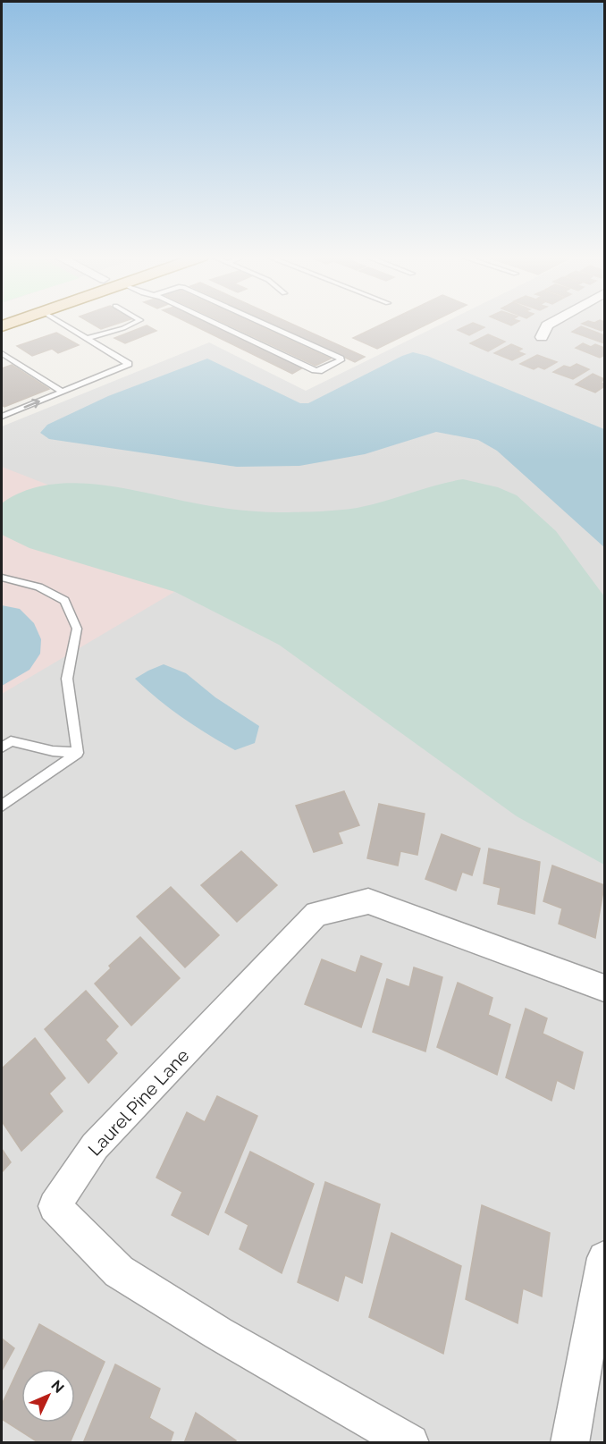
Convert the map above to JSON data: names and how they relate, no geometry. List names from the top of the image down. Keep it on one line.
{"streets":{"street":["Laurel Pine Lane"]},"north":"top right"}
